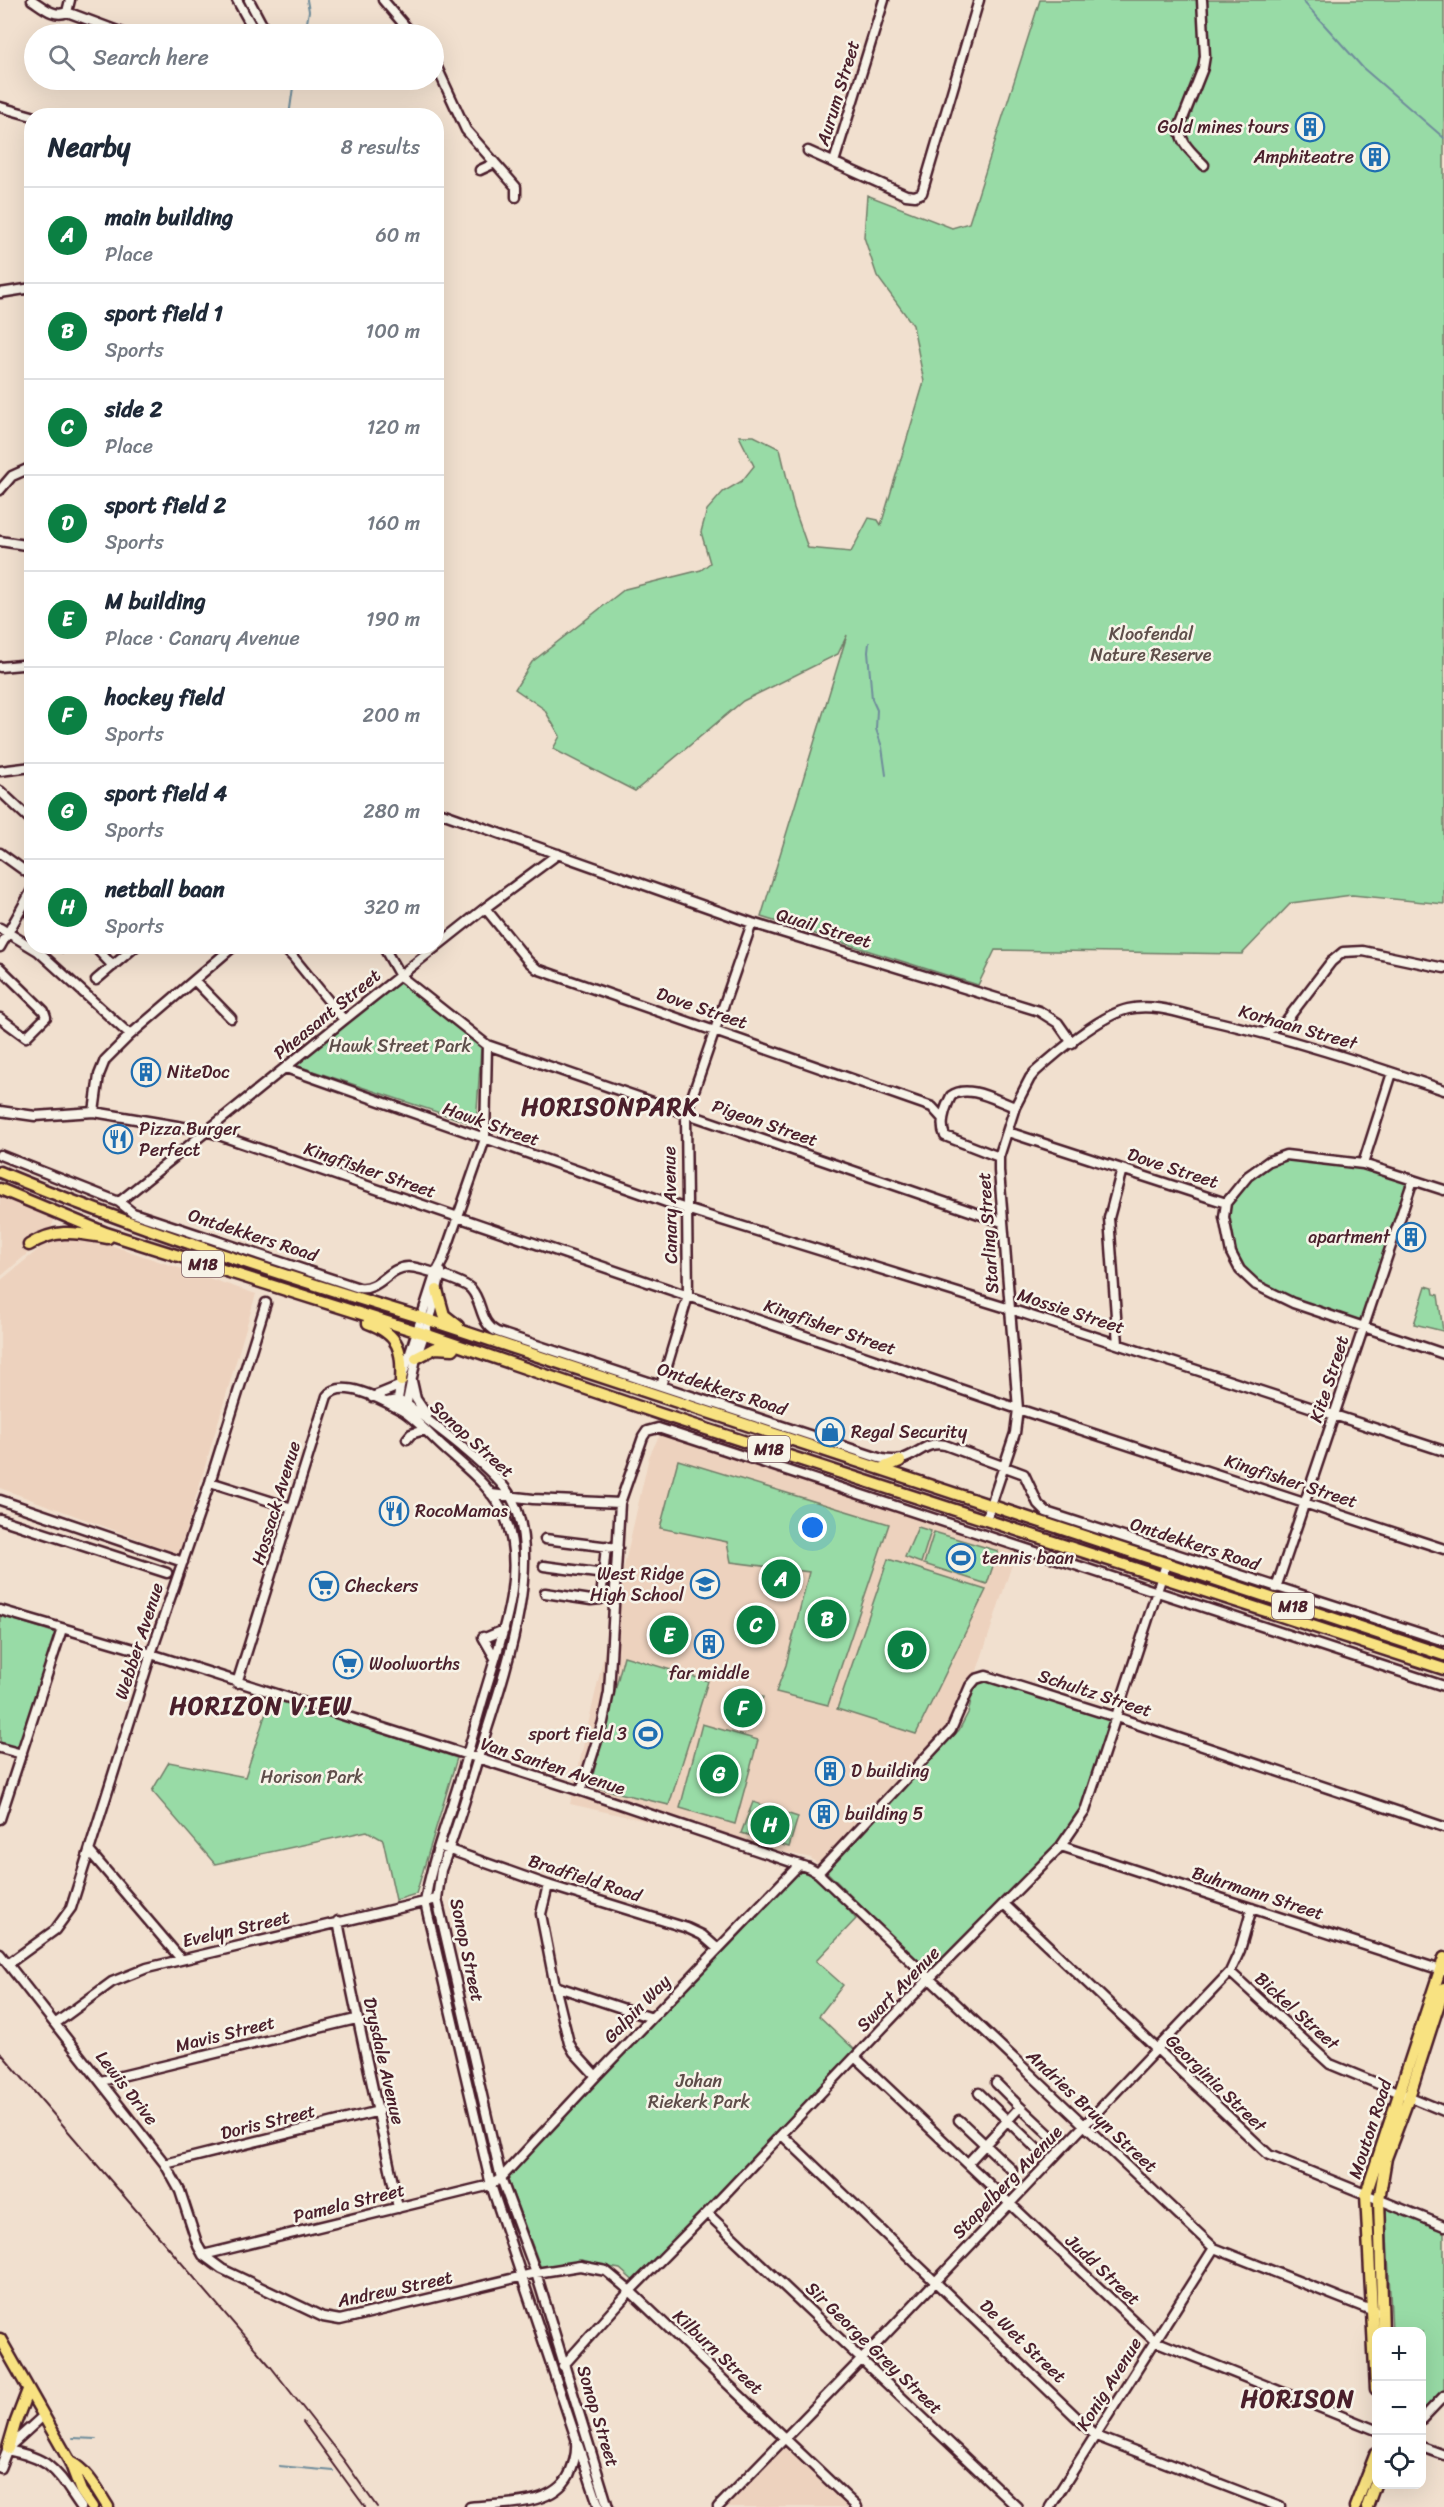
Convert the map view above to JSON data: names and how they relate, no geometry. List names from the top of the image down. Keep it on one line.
{"streets":{"main road":["Ontdekkers Road","M18","Mouton Road"],"street":["Aurum Street","Quail Street","Dove Street","Pheasant Street","Korhaan Street","Pigeon Street","Hawk Street","Kingfisher Street","Canary Avenue","Starling Street","Mossie Street","Kite Street","Sonop Street","Hossack Avenue","Webber Avenue","Schultz Street","Van Santen Avenue","Bradfield Road","Buhrmann Street","Evelyn Street","Swart Avenue","Galpin Way","Bickel Street","Mavis Street","Drysdale Avenue","Georginia Street","Lewis Drive","Andries Bruyn Street","Doris Street","Stapelberg Avenue","Pamela Street","Judd Street","Andrew Street","De Wet Street","Sir George Grey Street","Kilburn Street","Konig Avenue"]},"crossings":[["Quail Street","Pheasant Street"],["Quail Street","Canary Avenue"],["Quail Street","Starling Street"],["Dove Street","Pheasant Street"],["Dove Street","Canary Avenue"],["Dove Street","Starling Street"],["Dove Street","Kite Street"],["Pheasant Street","Pigeon Street"],["Pheasant Street","Hawk Street"],["Pheasant Street","Kingfisher Street"],["Pheasant Street","Ontdekkers Road"],["Korhaan Street","Starling Street"],["Pigeon Street","Canary Avenue"],["Pigeon Street","Starling Street"],["Hawk Street","Canary Avenue"],["Hawk Street","Mossie Street"],["Kingfisher Street","Canary Avenue"],["Kingfisher Street","Starling Street"],["Kingfisher Street","Kite Street"],["Canary Avenue","Ontdekkers Road"],["Canary Avenue","Mossie Street"],["Starling Street","Ontdekkers Road"],["Starling Street","M18"],["Starling Street","Mossie Street"],["Ontdekkers Road","Kite Street"],["Ontdekkers Road","Sonop Street"],["Ontdekkers Road","Swart Avenue"],["M18","Sonop Street"],["M18","Swart Avenue"],["Mossie Street","Kite Street"],["Sonop Street","Hossack Avenue"],["Sonop Street","Van Santen Avenue"],["Sonop Street","Bradfield Road"],["Sonop Street","Evelyn Street"],["Sonop Street","Swart Avenue"],["Sonop Street","Galpin Way"],["Sonop Street","Pamela Street"],["Sonop Street","Andrew Street"],["Sonop Street","Kilburn Street"],["Hossack Avenue","Van Santen Avenue"],["Webber Avenue","Van Santen Avenue"],["Webber Avenue","Lewis Drive"],["Schultz Street","Van Santen Avenue"],["Schultz Street","Swart Avenue"],["Schultz Street","Andries Bruyn Street"],["Van Santen Avenue","Galpin Way"],["Van Santen Avenue","Andries Bruyn Street"],["Bradfield Road","Galpin Way"],["Buhrmann Street","Swart Avenue"],["Buhrmann Street","Mouton Road"],["Buhrmann Street","Stapelberg Avenue"],["Evelyn Street","Drysdale Avenue"],["Evelyn Street","Lewis Drive"],["Swart Avenue","Georginia Street"],["Swart Avenue","Andries Bruyn Street"],["Swart Avenue","Judd Street"],["Swart Avenue","De Wet Street"],["Swart Avenue","Sir George Grey Street"],["Swart Avenue","Kilburn Street"],["Galpin Way","Pamela Street"],["Bickel Street","Mouton Road"],["Bickel Street","Stapelberg Avenue"],["Mavis Street","Drysdale Avenue"],["Mavis Street","Lewis Drive"],["Drysdale Avenue","Doris Street"],["Drysdale Avenue","Pamela Street"],["Georginia Street","Mouton Road"],["Georginia Street","Stapelberg Avenue"],["Lewis Drive","Doris Street"],["Lewis Drive","Pamela Street"],["Lewis Drive","Andrew Street"],["Andries Bruyn Street","Mouton Road"],["Andries Bruyn Street","Stapelberg Avenue"],["Andries Bruyn Street","Konig Avenue"],["Stapelberg Avenue","Judd Street"],["Stapelberg Avenue","De Wet Street"],["Stapelberg Avenue","Sir George Grey Street"],["Stapelberg Avenue","Kilburn Street"],["Pamela Street","Andrew Street"],["Judd Street","Konig Avenue"],["Andrew Street","Kilburn Street"],["De Wet Street","Konig Avenue"]],"districts":["HORISONPARK","HORIZON VIEW","HORISON"],"parks":["Kloofendal Nature Reserve","Hawk Street Park","Horison Park","Johan Riekerk Park"],"places":{"building":["Gold mines tours","Amphiteatre","NiteDoc","apartment","far middle","D building","building 5"],"restaurant":["Pizza Burger Perfect","RocoMamas"],"shop":["Regal Security"],"sports":["tennis baan","sport field 3"],"school or university":["West Ridge High School"],"supermarket":["Checkers","Woolworths"]},"page":{"search":"Search here","heading":["Nearby","8 results"],"list":[{"mark":"A","name":"main building","note":"Place","value":"60 m"},{"mark":"B","name":"sport field 1","note":"Sports","value":"100 m"},{"mark":"C","name":"side 2","note":"Place","value":"120 m"},{"mark":"D","name":"sport field 2","note":"Sports","value":"160 m"},{"mark":"E","name":"M building","note":"Place · Canary Avenue","value":"190 m"},{"mark":"F","name":"hockey field","note":"Sports","value":"200 m"},{"mark":"G","name":"sport field 4","note":"Sports","value":"280 m"},{"mark":"H","name":"netball baan","note":"Sports","value":"320 m"}],"pins":["A","B","C","E","D","F","G","H"],"map_buttons":["+","−"]}}
